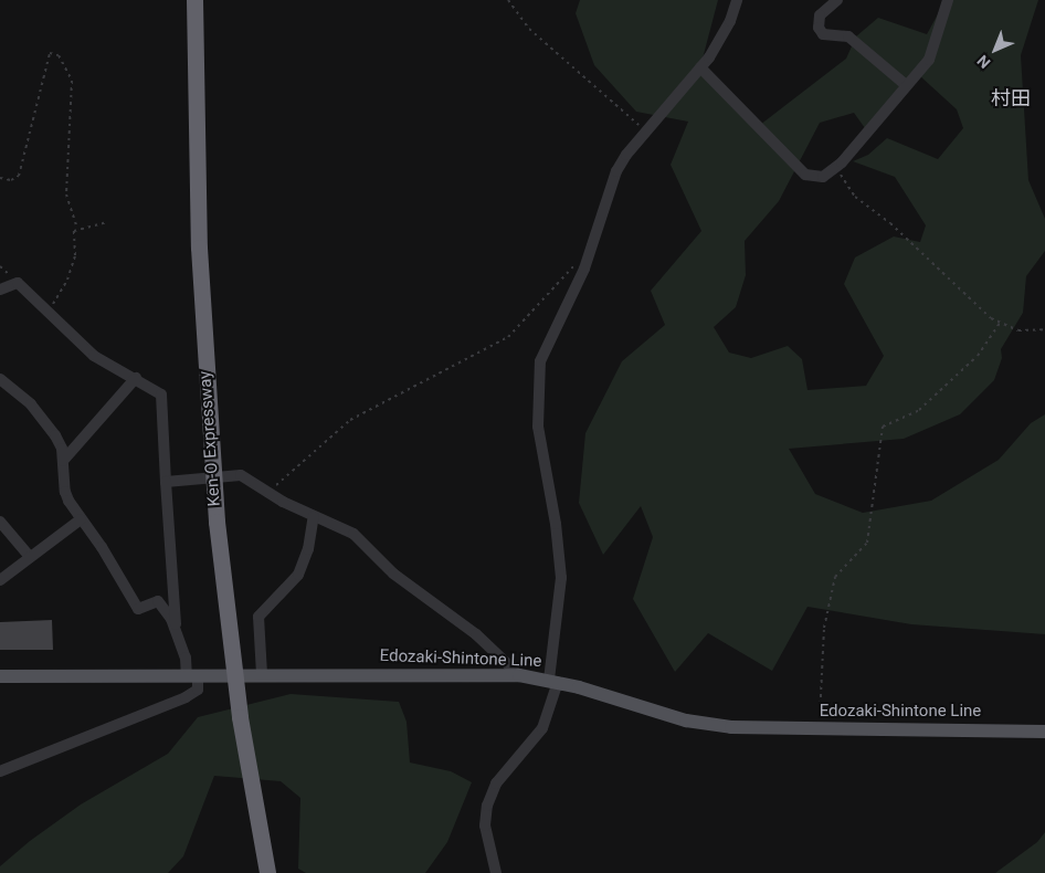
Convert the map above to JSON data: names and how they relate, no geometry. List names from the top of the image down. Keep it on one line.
{"streets":{"highway":["Ken-O Expressway"],"main road":["Edozaki-Shintone Line"]},"districts":["村田"],"north":"bottom left"}
